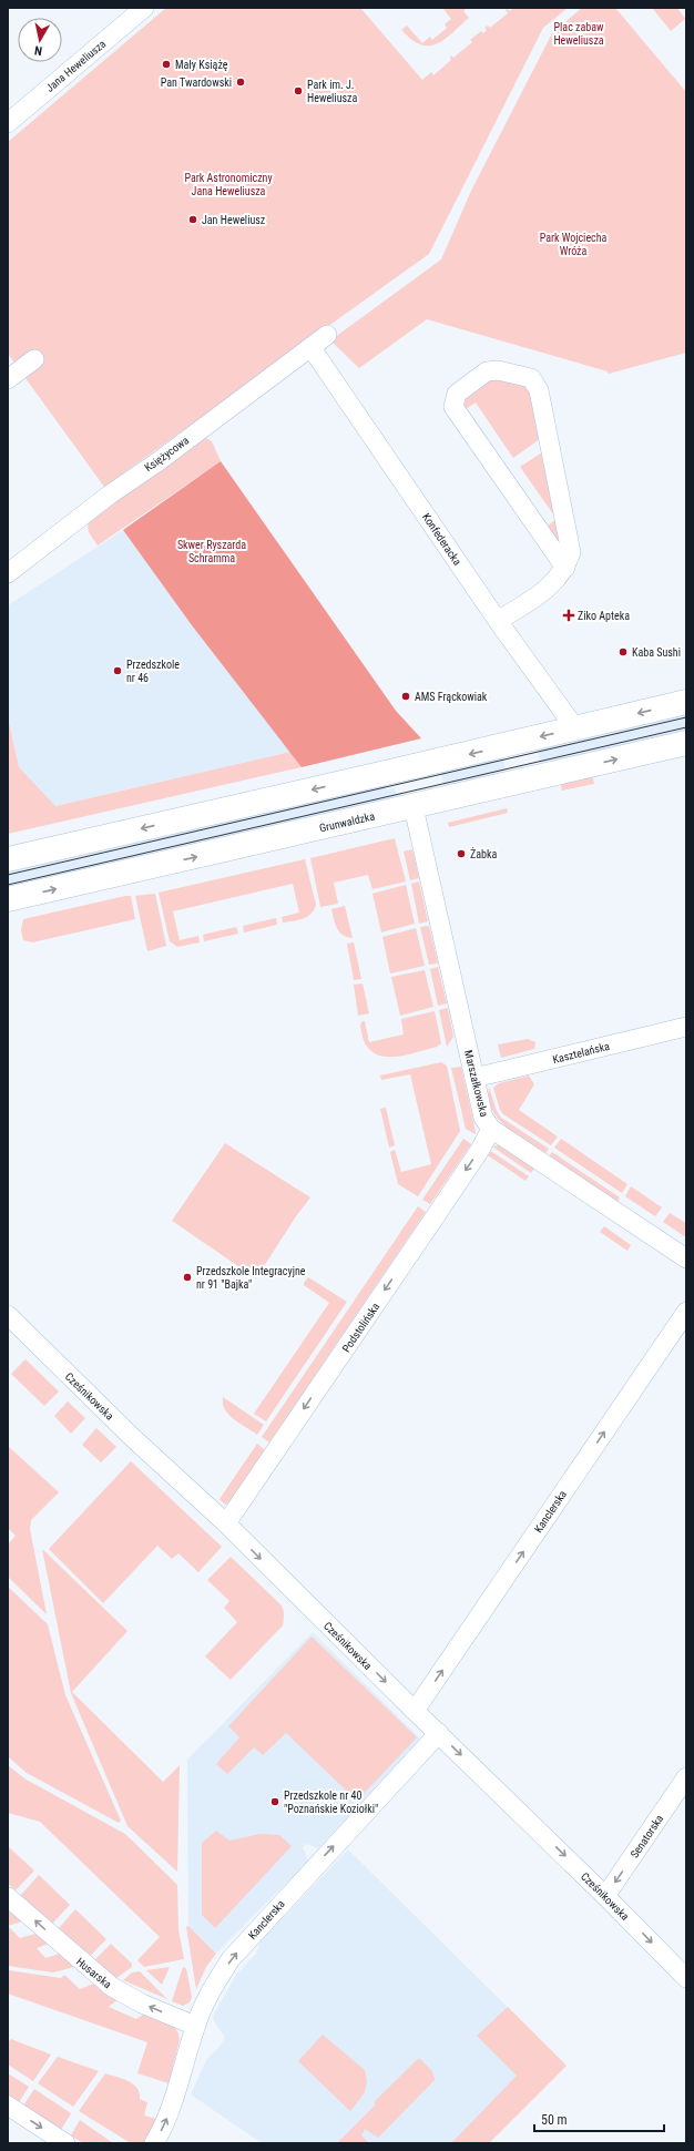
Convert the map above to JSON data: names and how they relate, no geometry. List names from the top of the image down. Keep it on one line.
{"streets":{"street":["Jana Heweliusza","Księżycowa","Konfederacka","Grunwaldzka","Kasztelańska","Marszałkowska","Podstolińska","Cześnikowska","Kanclerska","Senatorska","Husarska"]},"crossings":[["Księżycowa","Konfederacka"],["Grunwaldzka","Marszałkowska"],["Kasztelańska","Marszałkowska"],["Marszałkowska","Podstolińska"],["Podstolińska","Cześnikowska"],["Cześnikowska","Kanclerska"],["Cześnikowska","Senatorska"],["Kanclerska","Husarska"]],"one_way":["Podstolińska","Cześnikowska","Kanclerska","Senatorska"],"parks":["Plac zabaw Heweliusza","Park Astronomiczny Jana Heweliusza","Park Wojciecha Wróża","Skwer Ryszarda Schramma"],"places":{"other":["Mały Książę","Pan Twardowski","Park im. J. Heweliusza","Jan Heweliusz","Kaba Sushi","Przedszkole nr 46","AMS Frąckowiak","Żabka","Przedszkole Integracyjne nr 91 \"Bajka\"","Przedszkole nr 40 \"Poznańskie Koziołki\""],"health":["Ziko Apteka"]},"scale_bar":"50 m","north":"bottom"}
